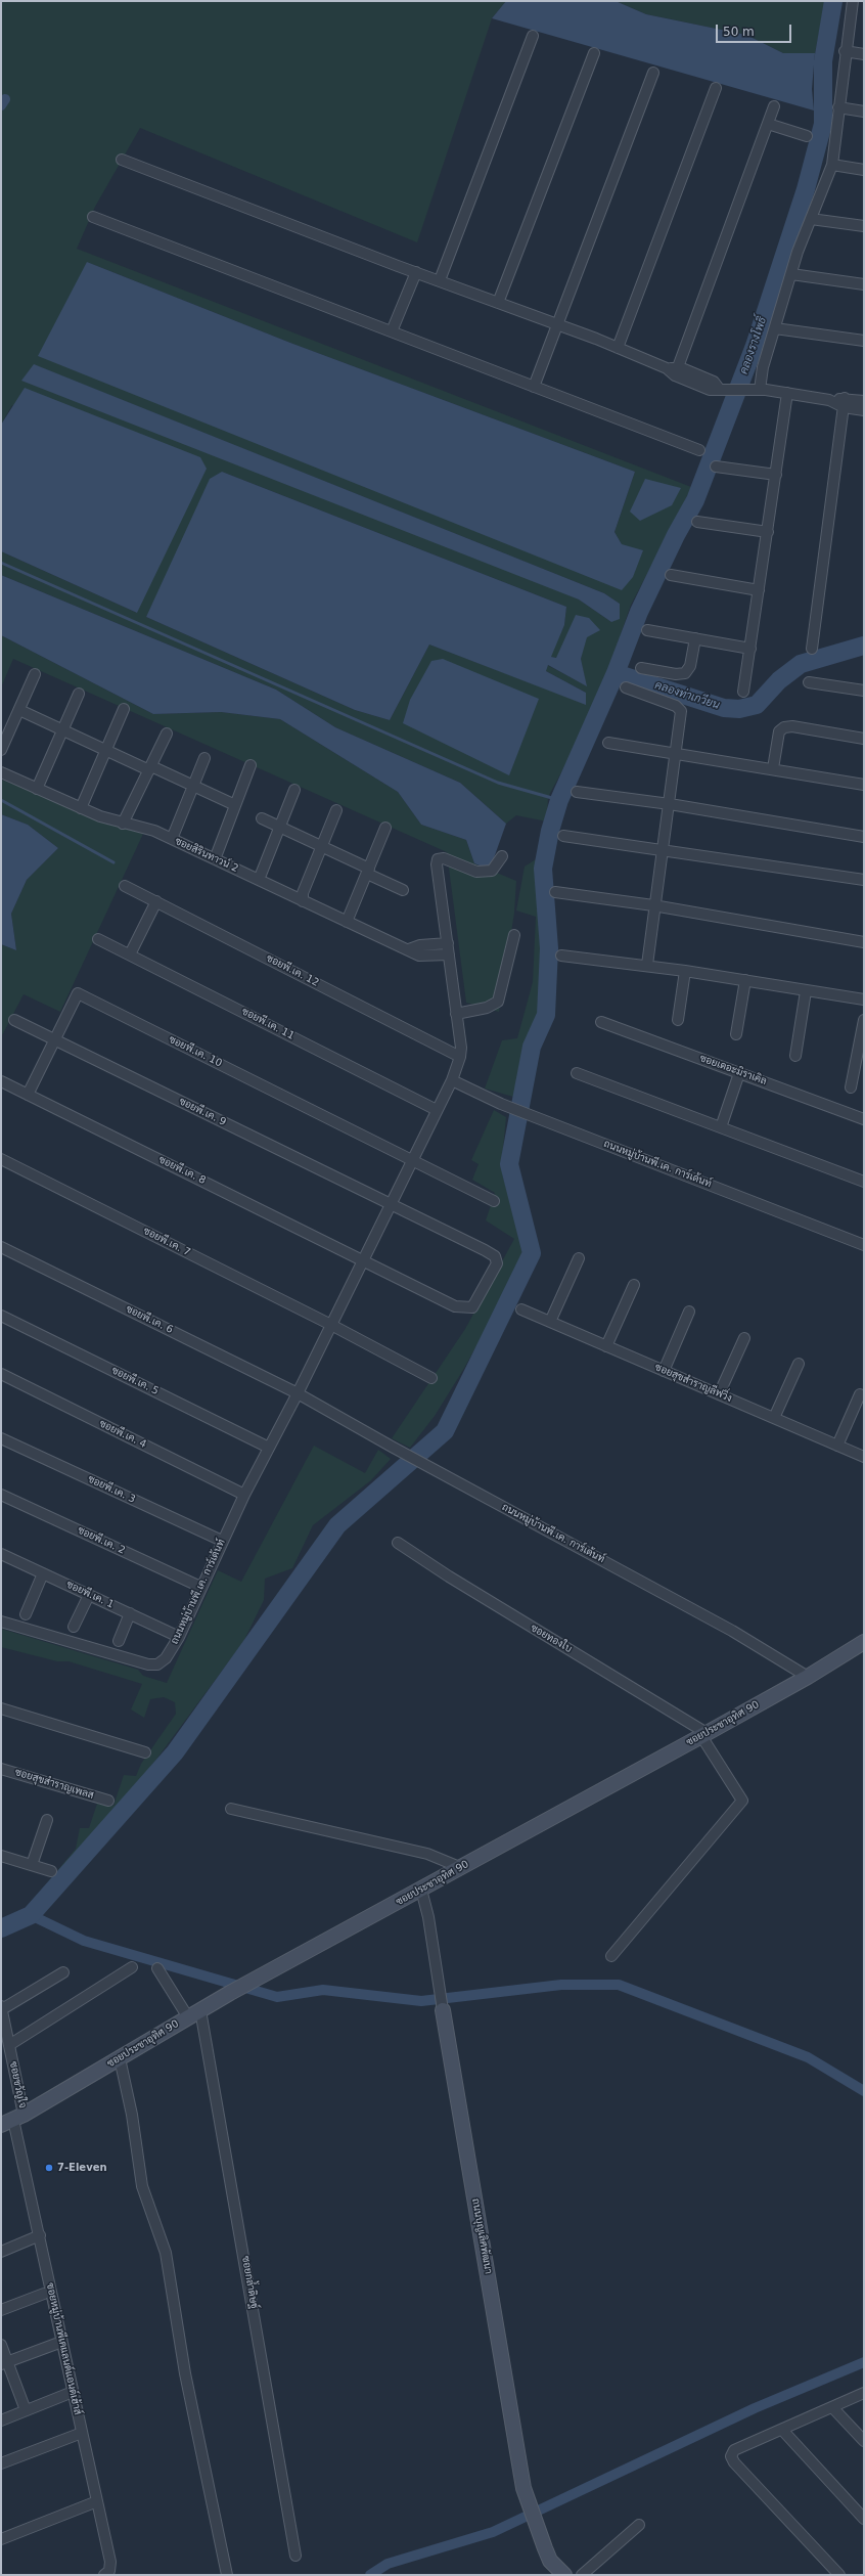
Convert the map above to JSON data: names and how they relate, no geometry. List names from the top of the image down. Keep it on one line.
{"streets":{"street":["ซอยสิรินทาวน์ 2","ซอยพี.เค. 12","ซอยพี.เค. 11","ซอยพี.เค. 10","ซอยเดอะมิราเคิล","ซอยพี.เค. 9","ถนนหมู่บ้านพี.เค. การ์เด้นท์","ซอยพี.เค. 8","ซอยพี.เค. 7","ซอยพี.เค. 6","ซอยพี.เค. 5","ซอยสุขสำราญลีฟวิ่ง","ซอยพี.เค. 4","ซอยพี.เค. 3","ซอยพี.เค. 2","ซอยพี.เค. 1","ซอยทองใบ","ซอยประชาอุทิศ 90","ซอยสุขสำราญเพลส","ซอยขวัญใจ","ถนนบุญเลิศพัฒนา","ซอยกล้ำดิษฐ์","ซอยหมู่บ้านพีเคแลนด์แอนด์เฮ้าส์"]},"crossings":[["ซอยสิรินทาวน์ 2","ถนนหมู่บ้านพี.เค. การ์เด้นท์"],["ซอยพี.เค. 12","ถนนหมู่บ้านพี.เค. การ์เด้นท์"],["ซอยพี.เค. 11","ถนนหมู่บ้านพี.เค. การ์เด้นท์"],["ซอยพี.เค. 10","ซอยพี.เค. 9"],["ซอยพี.เค. 10","ถนนหมู่บ้านพี.เค. การ์เด้นท์"],["ซอยพี.เค. 10","ซอยพี.เค. 8"],["ซอยพี.เค. 9","ถนนหมู่บ้านพี.เค. การ์เด้นท์"],["ซอยพี.เค. 9","ซอยพี.เค. 8"],["ถนนหมู่บ้านพี.เค. การ์เด้นท์","ซอยพี.เค. 8"],["ถนนหมู่บ้านพี.เค. การ์เด้นท์","ซอยพี.เค. 7"],["ถนนหมู่บ้านพี.เค. การ์เด้นท์","ซอยพี.เค. 6"],["ถนนหมู่บ้านพี.เค. การ์เด้นท์","ซอยพี.เค. 5"],["ถนนหมู่บ้านพี.เค. การ์เด้นท์","ซอยพี.เค. 4"],["ถนนหมู่บ้านพี.เค. การ์เด้นท์","ซอยพี.เค. 3"],["ถนนหมู่บ้านพี.เค. การ์เด้นท์","ซอยพี.เค. 2"],["ถนนหมู่บ้านพี.เค. การ์เด้นท์","ซอยพี.เค. 1"],["ถนนหมู่บ้านพี.เค. การ์เด้นท์","ซอยประชาอุทิศ 90"],["ซอยทองใบ","ซอยประชาอุทิศ 90"],["ซอยประชาอุทิศ 90","ซอยขวัญใจ"],["ซอยประชาอุทิศ 90","ถนนบุญเลิศพัฒนา"],["ซอยประชาอุทิศ 90","ซอยกล้ำดิษฐ์"],["ซอยประชาอุทิศ 90","ซอยหมู่บ้านพีเคแลนด์แอนด์เฮ้าส์"],["ซอยขวัญใจ","ซอยหมู่บ้านพีเคแลนด์แอนด์เฮ้าส์"]],"water":["คลองรางโพธิ์","คลองท่าเกวียน"],"places":["7-Eleven"],"scale_bar":"50 m"}
